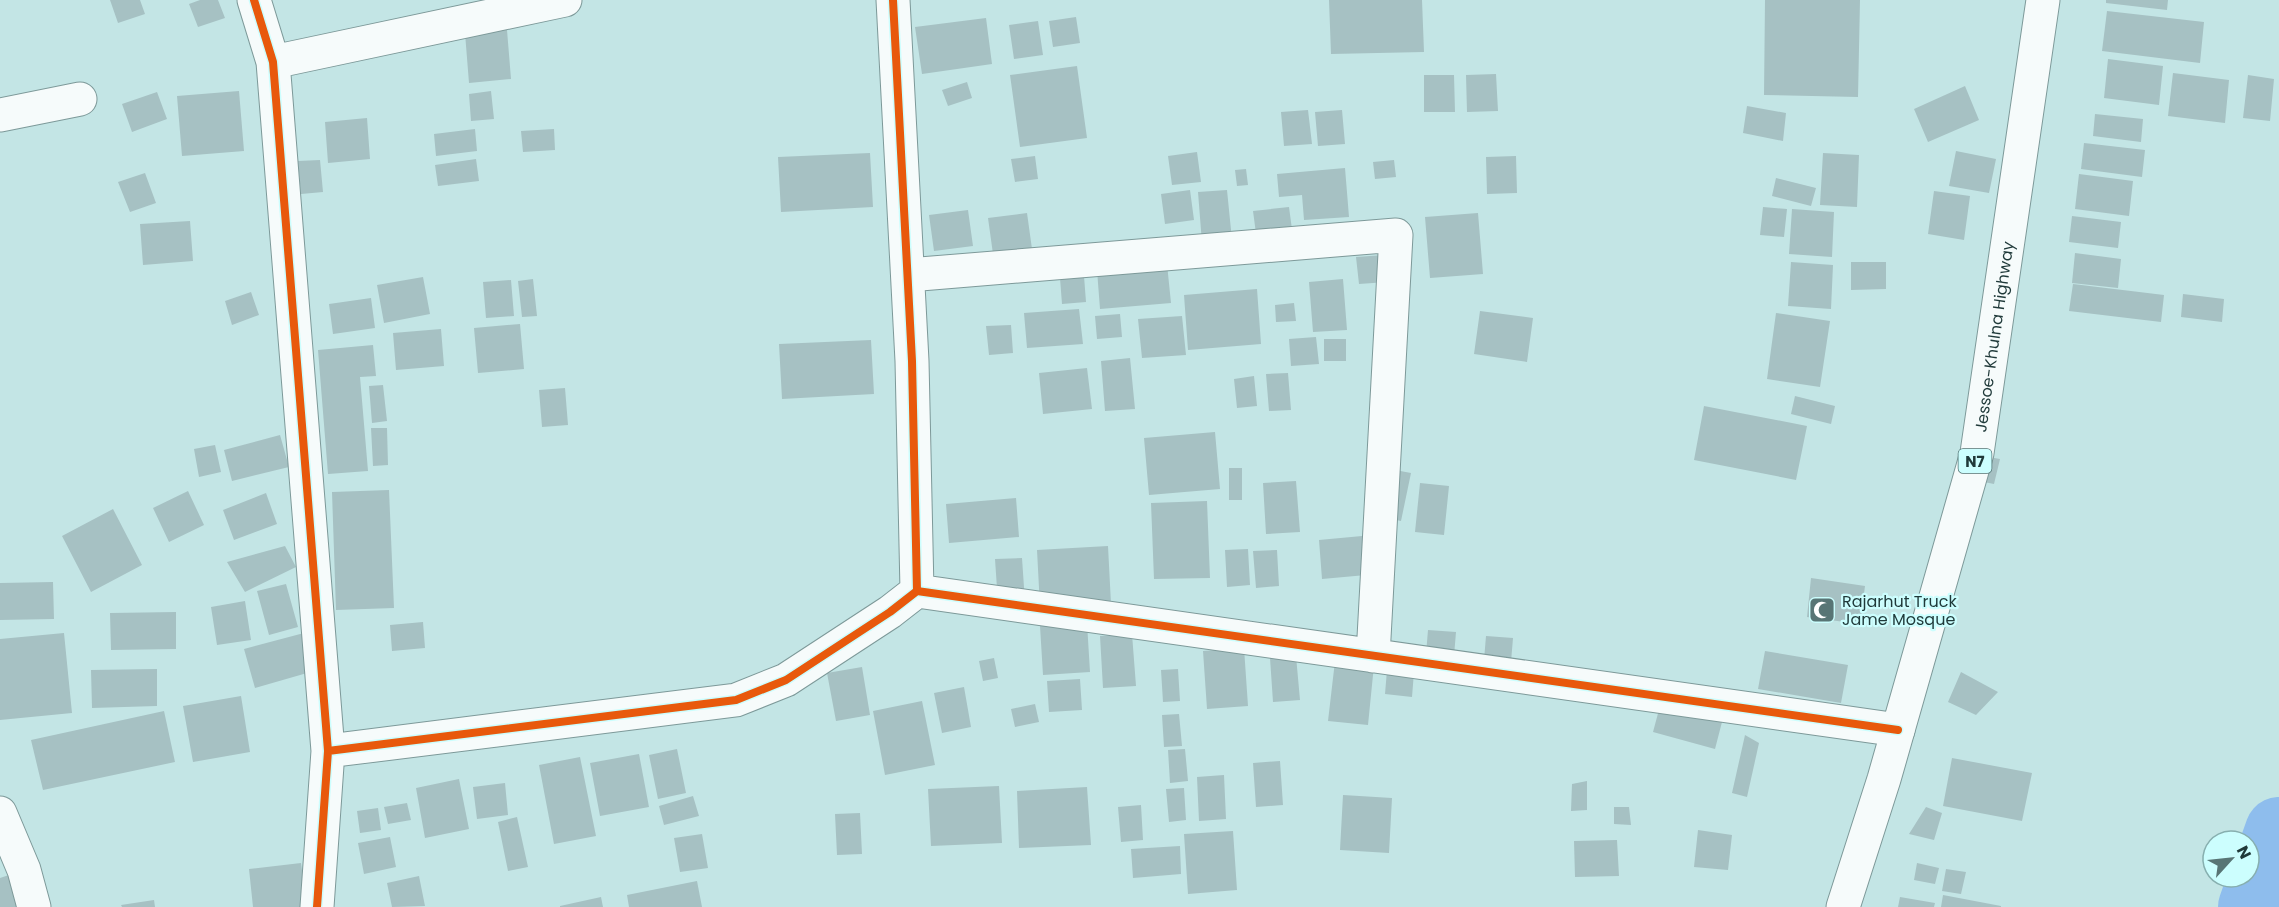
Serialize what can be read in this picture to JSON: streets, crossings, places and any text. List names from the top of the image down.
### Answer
{
  "streets": {
    "main road": ["Jessoe-Khulna Highway", "N7"]
  },
  "places": {
    "mosque": ["Rajarhut Truck Jame Mosque"]
  },
  "north": "top right"
}
